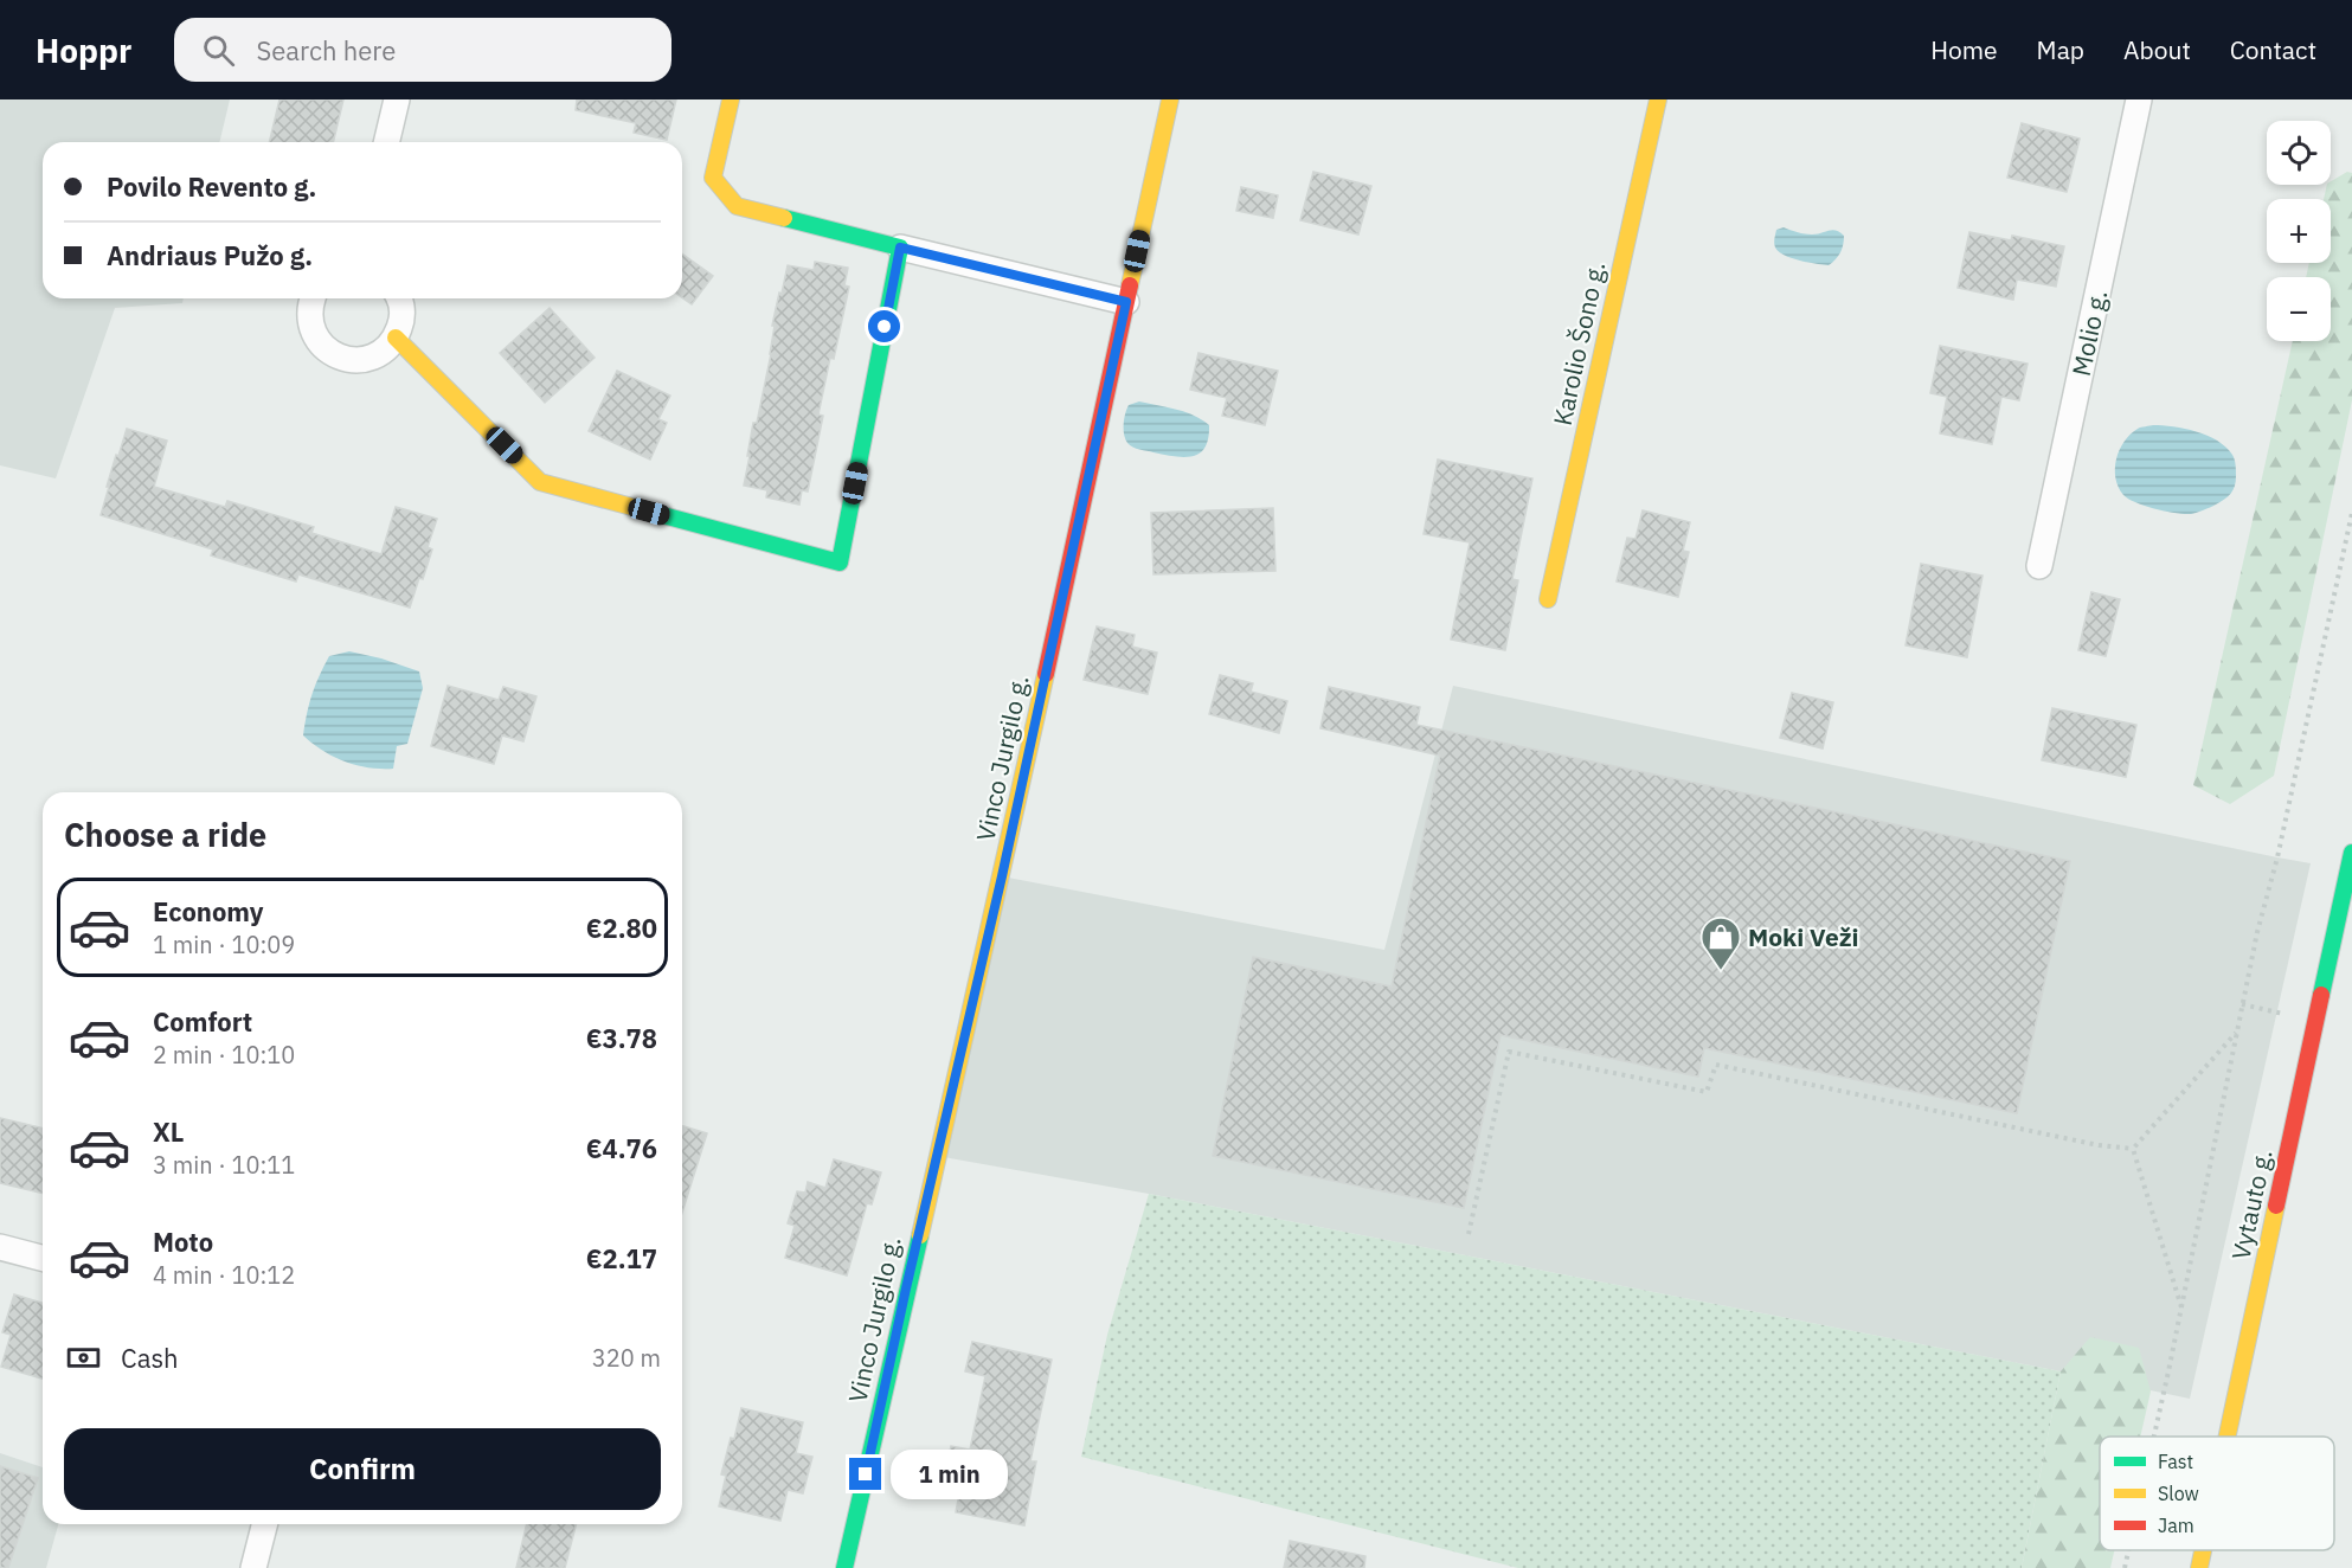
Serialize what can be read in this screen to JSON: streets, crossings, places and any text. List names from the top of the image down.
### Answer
{
  "streets": {
    "street": [
      "Molio g.",
      "Karolio Šono g.",
      "Vinco Jurgilo g.",
      "Vytauto g."
    ]
  },
  "places": {
    "shop": ["Moki Veži"]
  },
  "legend": ["Fast", "Slow", "Jam"],
  "page": {
    "header": "Hoppr",
    "search": "Search here",
    "nav": [
      "Home",
      "Map",
      "About",
      "Contact"
    ],
    "map_buttons": ["+", "−"],
    "banner": ["Povilo Revento g.", "Andriaus Pužo g."],
    "heading": "Choose a ride",
    "list": [
      {
        "name": "Economy",
        "note": "1 min · 10:09",
        "value": "€2.80"
      },
      {
        "name": "Comfort",
        "note": "2 min · 10:10",
        "value": "€3.78"
      },
      {
        "name": "XL",
        "note": "3 min · 10:11",
        "value": "€4.76"
      },
      {
        "name": "Moto",
        "note": "4 min · 10:12",
        "value": "€2.17"
      }
    ],
    "pay": ["Cash", "320 m"],
    "buttons": "Confirm",
    "bubble": "1 min"
  }
}
